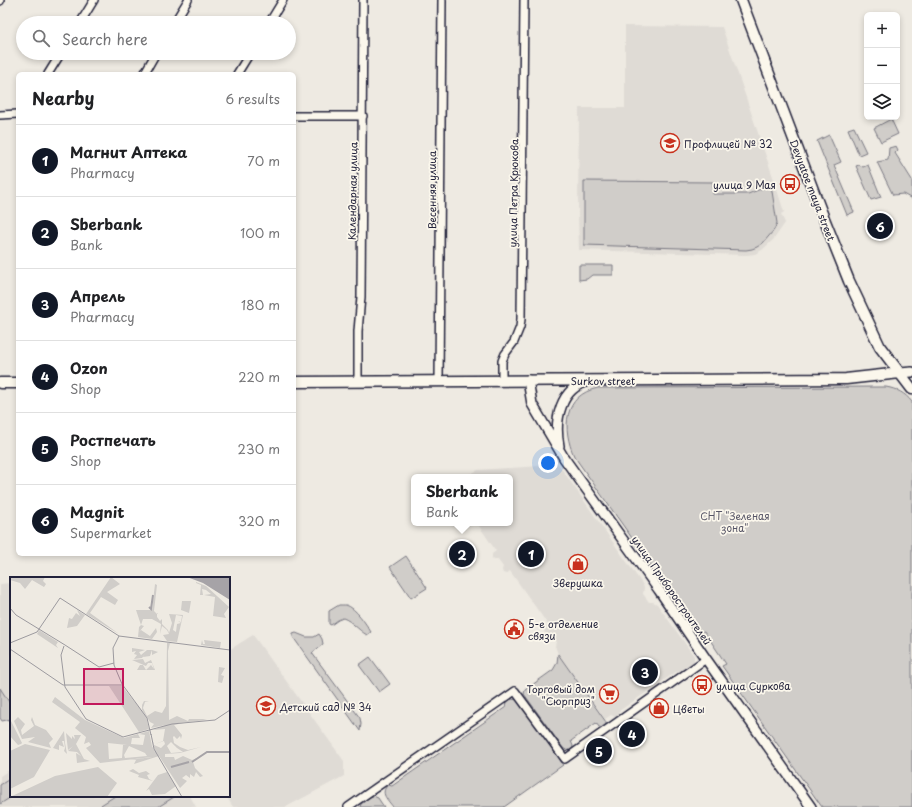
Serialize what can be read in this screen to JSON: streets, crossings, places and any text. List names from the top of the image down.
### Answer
{
  "streets": {
    "main road": ["Devyatoe maya street", "Surkov street"],
    "street": [
      "Весенняя улица",
      "Календарная улица",
      "улица Петра Крюкова",
      "улица Приборостроителей"
    ]
  },
  "crossings": [
    ["Весенняя улица", "Surkov street"],
    ["Devyatoe maya street", "Surkov street"],
    ["Календарная улица", "Surkov street"],
    ["улица Петра Крюкова", "Surkov street"],
    ["Surkov street", "улица Приборостроителей"]
  ],
  "parks": ["СНТ \"Зеленая зона\""],
  "places": {
    "school or university": ["Профлицей № 32", "Детский сад № 34"],
    "bus stop": ["улица 9 Мая", "улица Суркова"],
    "shop": ["Зверушка", "Цветы"],
    "public building": ["5-е отделение связи"],
    "supermarket": ["Торговый дом \"Сюрприз\""]
  },
  "page": {
    "map_buttons": ["+", "−"],
    "search": "Search here",
    "heading": ["Nearby", "6 results"],
    "list": [
      {
        "mark": "1",
        "name": "Магнит Аптека",
        "note": "Pharmacy",
        "value": "70 m"
      },
      {
        "mark": "2",
        "name": "Sberbank",
        "note": "Bank",
        "value": "100 m"
      },
      {
        "mark": "3",
        "name": "Апрель",
        "note": "Pharmacy",
        "value": "180 m"
      },
      {
        "mark": "4",
        "name": "Ozon",
        "note": "Shop",
        "value": "220 m"
      },
      {
        "mark": "5",
        "name": "Ростпечать",
        "note": "Shop",
        "value": "230 m"
      },
      {
        "mark": "6",
        "name": "Magnit",
        "note": "Supermarket",
        "value": "320 m"
      }
    ],
    "pins": [
      "6",
      "1",
      "2",
      "3",
      "4",
      "5"
    ],
    "popup": ["Sberbank", "Bank"]
  }
}
